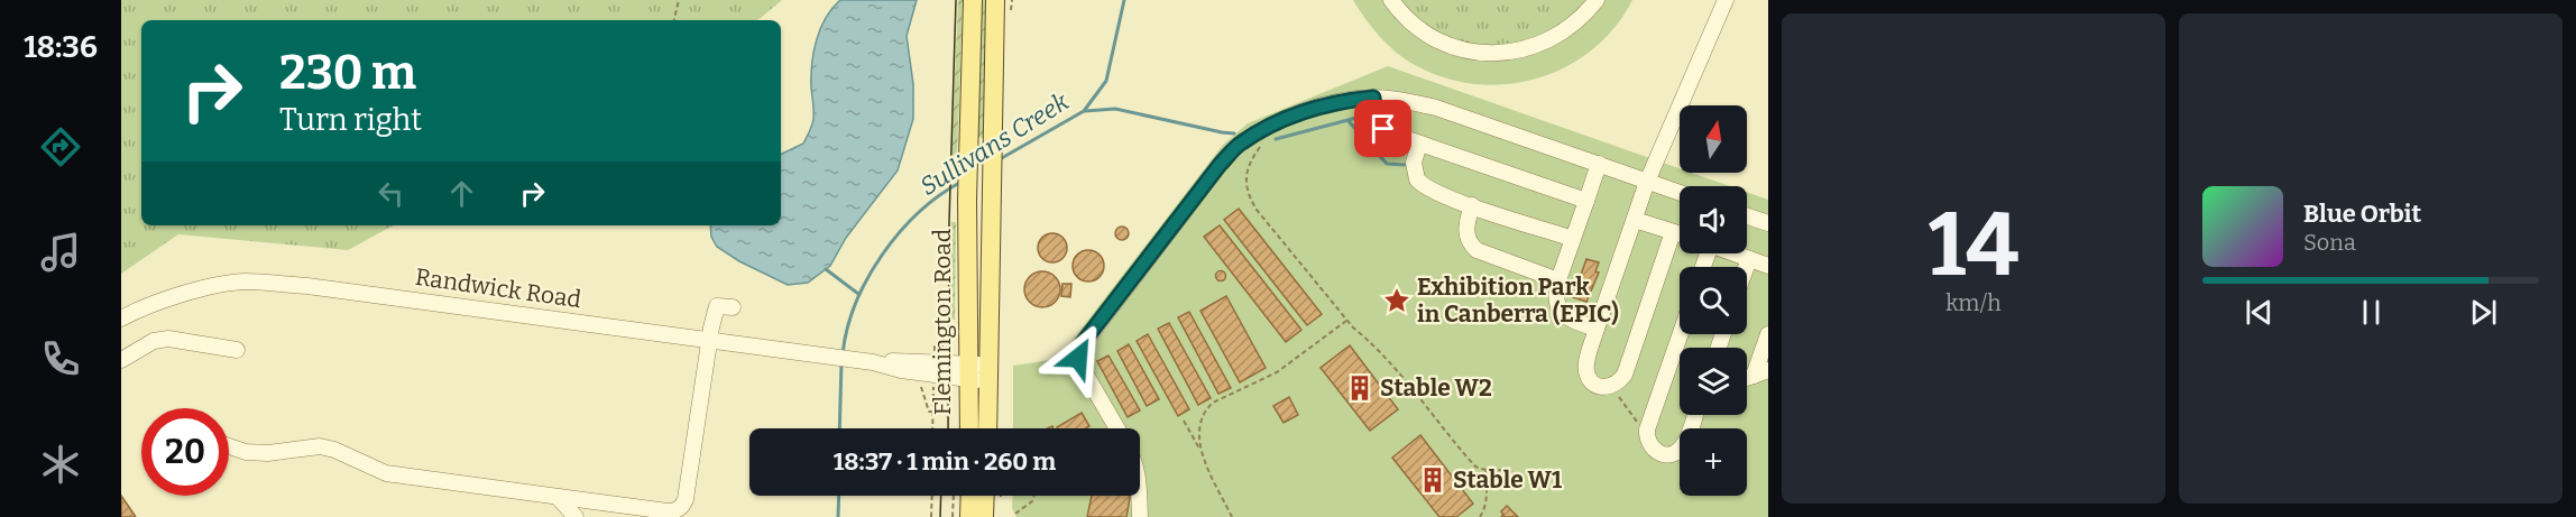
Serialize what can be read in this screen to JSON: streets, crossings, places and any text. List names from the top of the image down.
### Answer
{
  "streets": {
    "main road": ["Flemington Road"],
    "street": ["Randwick Road"]
  },
  "crossings": [
    ["Randwick Road", "Flemington Road"]
  ],
  "water": ["Sullivans Creek"],
  "places": {
    "place": ["Exhibition Park in Canberra (EPIC)"],
    "building": ["Stable W2", "Stable W1"]
  },
  "north": "top",
  "page": {
    "tabs": "18:36",
    "tile": ["14", "km/h"],
    "turn": ["230 m", "Turn right"],
    "map_buttons": "+",
    "song": ["Blue Orbit", "Sona"],
    "limit": "20",
    "trip": "18:37 · 1 min · 260 m"
  }
}
